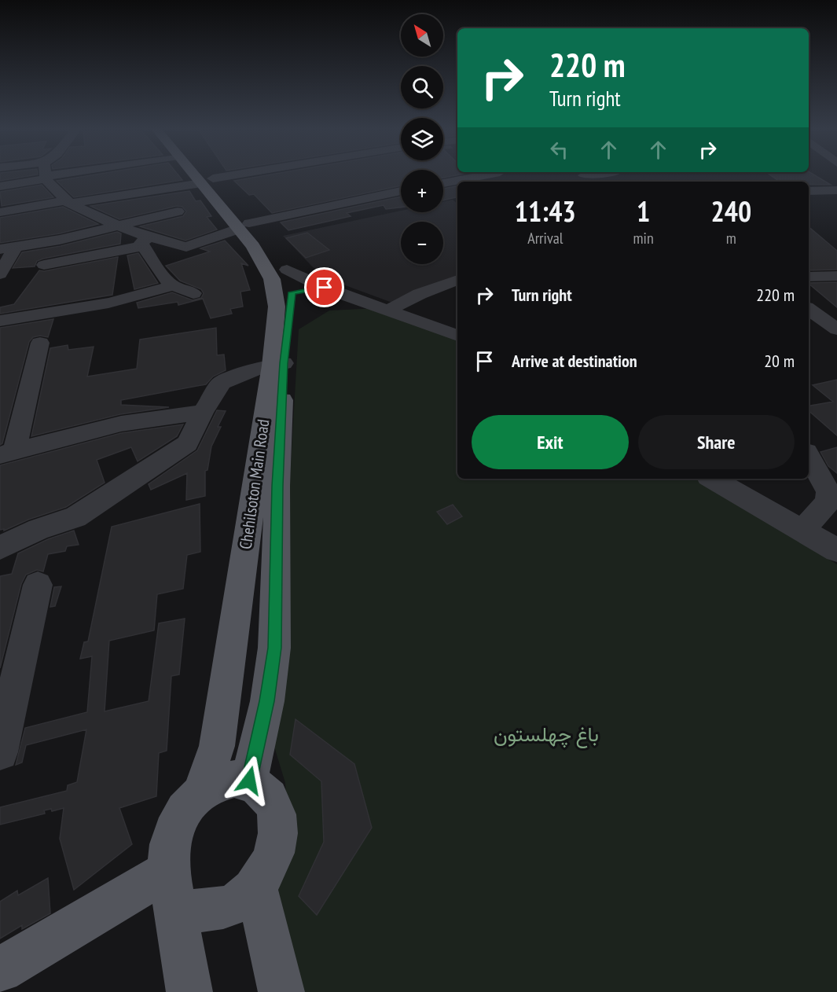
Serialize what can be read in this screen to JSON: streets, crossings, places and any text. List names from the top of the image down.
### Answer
{
  "streets": {
    "main road": ["Chehilsoton Main Road"]
  },
  "parks": ["باغ چهلستون"],
  "north": "top left",
  "page": {
    "map_buttons": ["+", "−"],
    "turn": ["220 m", "Turn right"],
    "eta": [
      "11:43",
      "Arrival",
      "1",
      "min",
      "240",
      "m"
    ],
    "list": [
      {
        "name": "Turn right",
        "value": "220 m"
      },
      {
        "name": "Arrive at destination",
        "value": "20 m"
      }
    ],
    "buttons": ["Exit", "Share"]
  }
}
